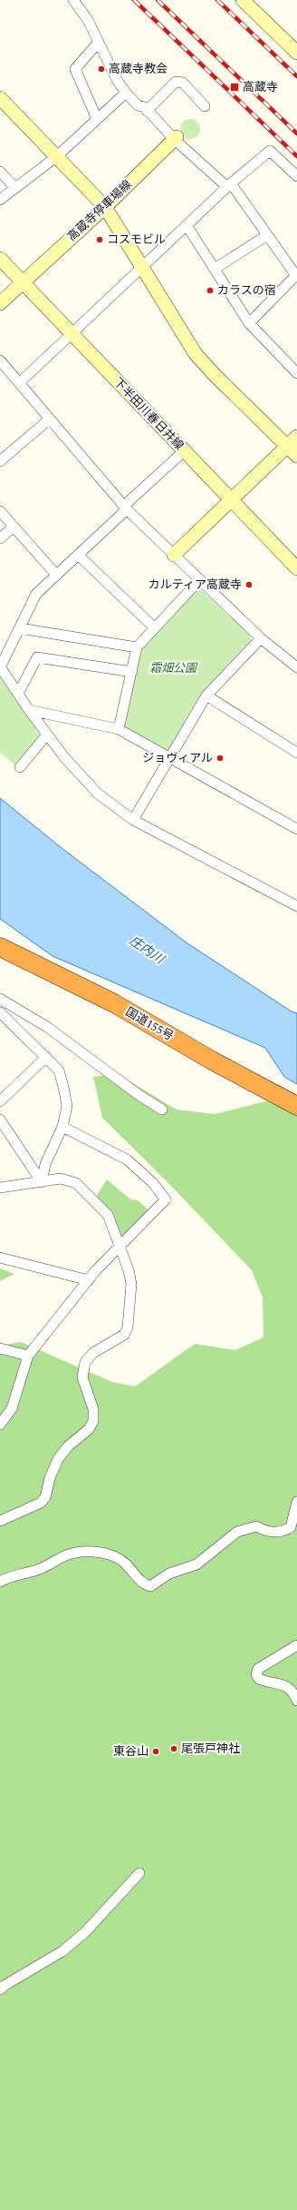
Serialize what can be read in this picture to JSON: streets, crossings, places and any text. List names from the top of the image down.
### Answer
{
  "streets": {
    "highway": ["国道155号"],
    "street": ["高蔵寺停車場線", "下半田川春日井線"]
  },
  "crossings": [
    ["高蔵寺停車場線", "下半田川春日井線"]
  ],
  "water": ["庄内川"],
  "parks": ["霜畑公園"],
  "places": {
    "other": [
      "高蔵寺教会",
      "コスモビル",
      "カラスの宿",
      "カルティア高蔵寺",
      "ジョヴィアル",
      "尾張戸神社",
      "東谷山"
    ],
    "transit": ["高蔵寺"]
  }
}
